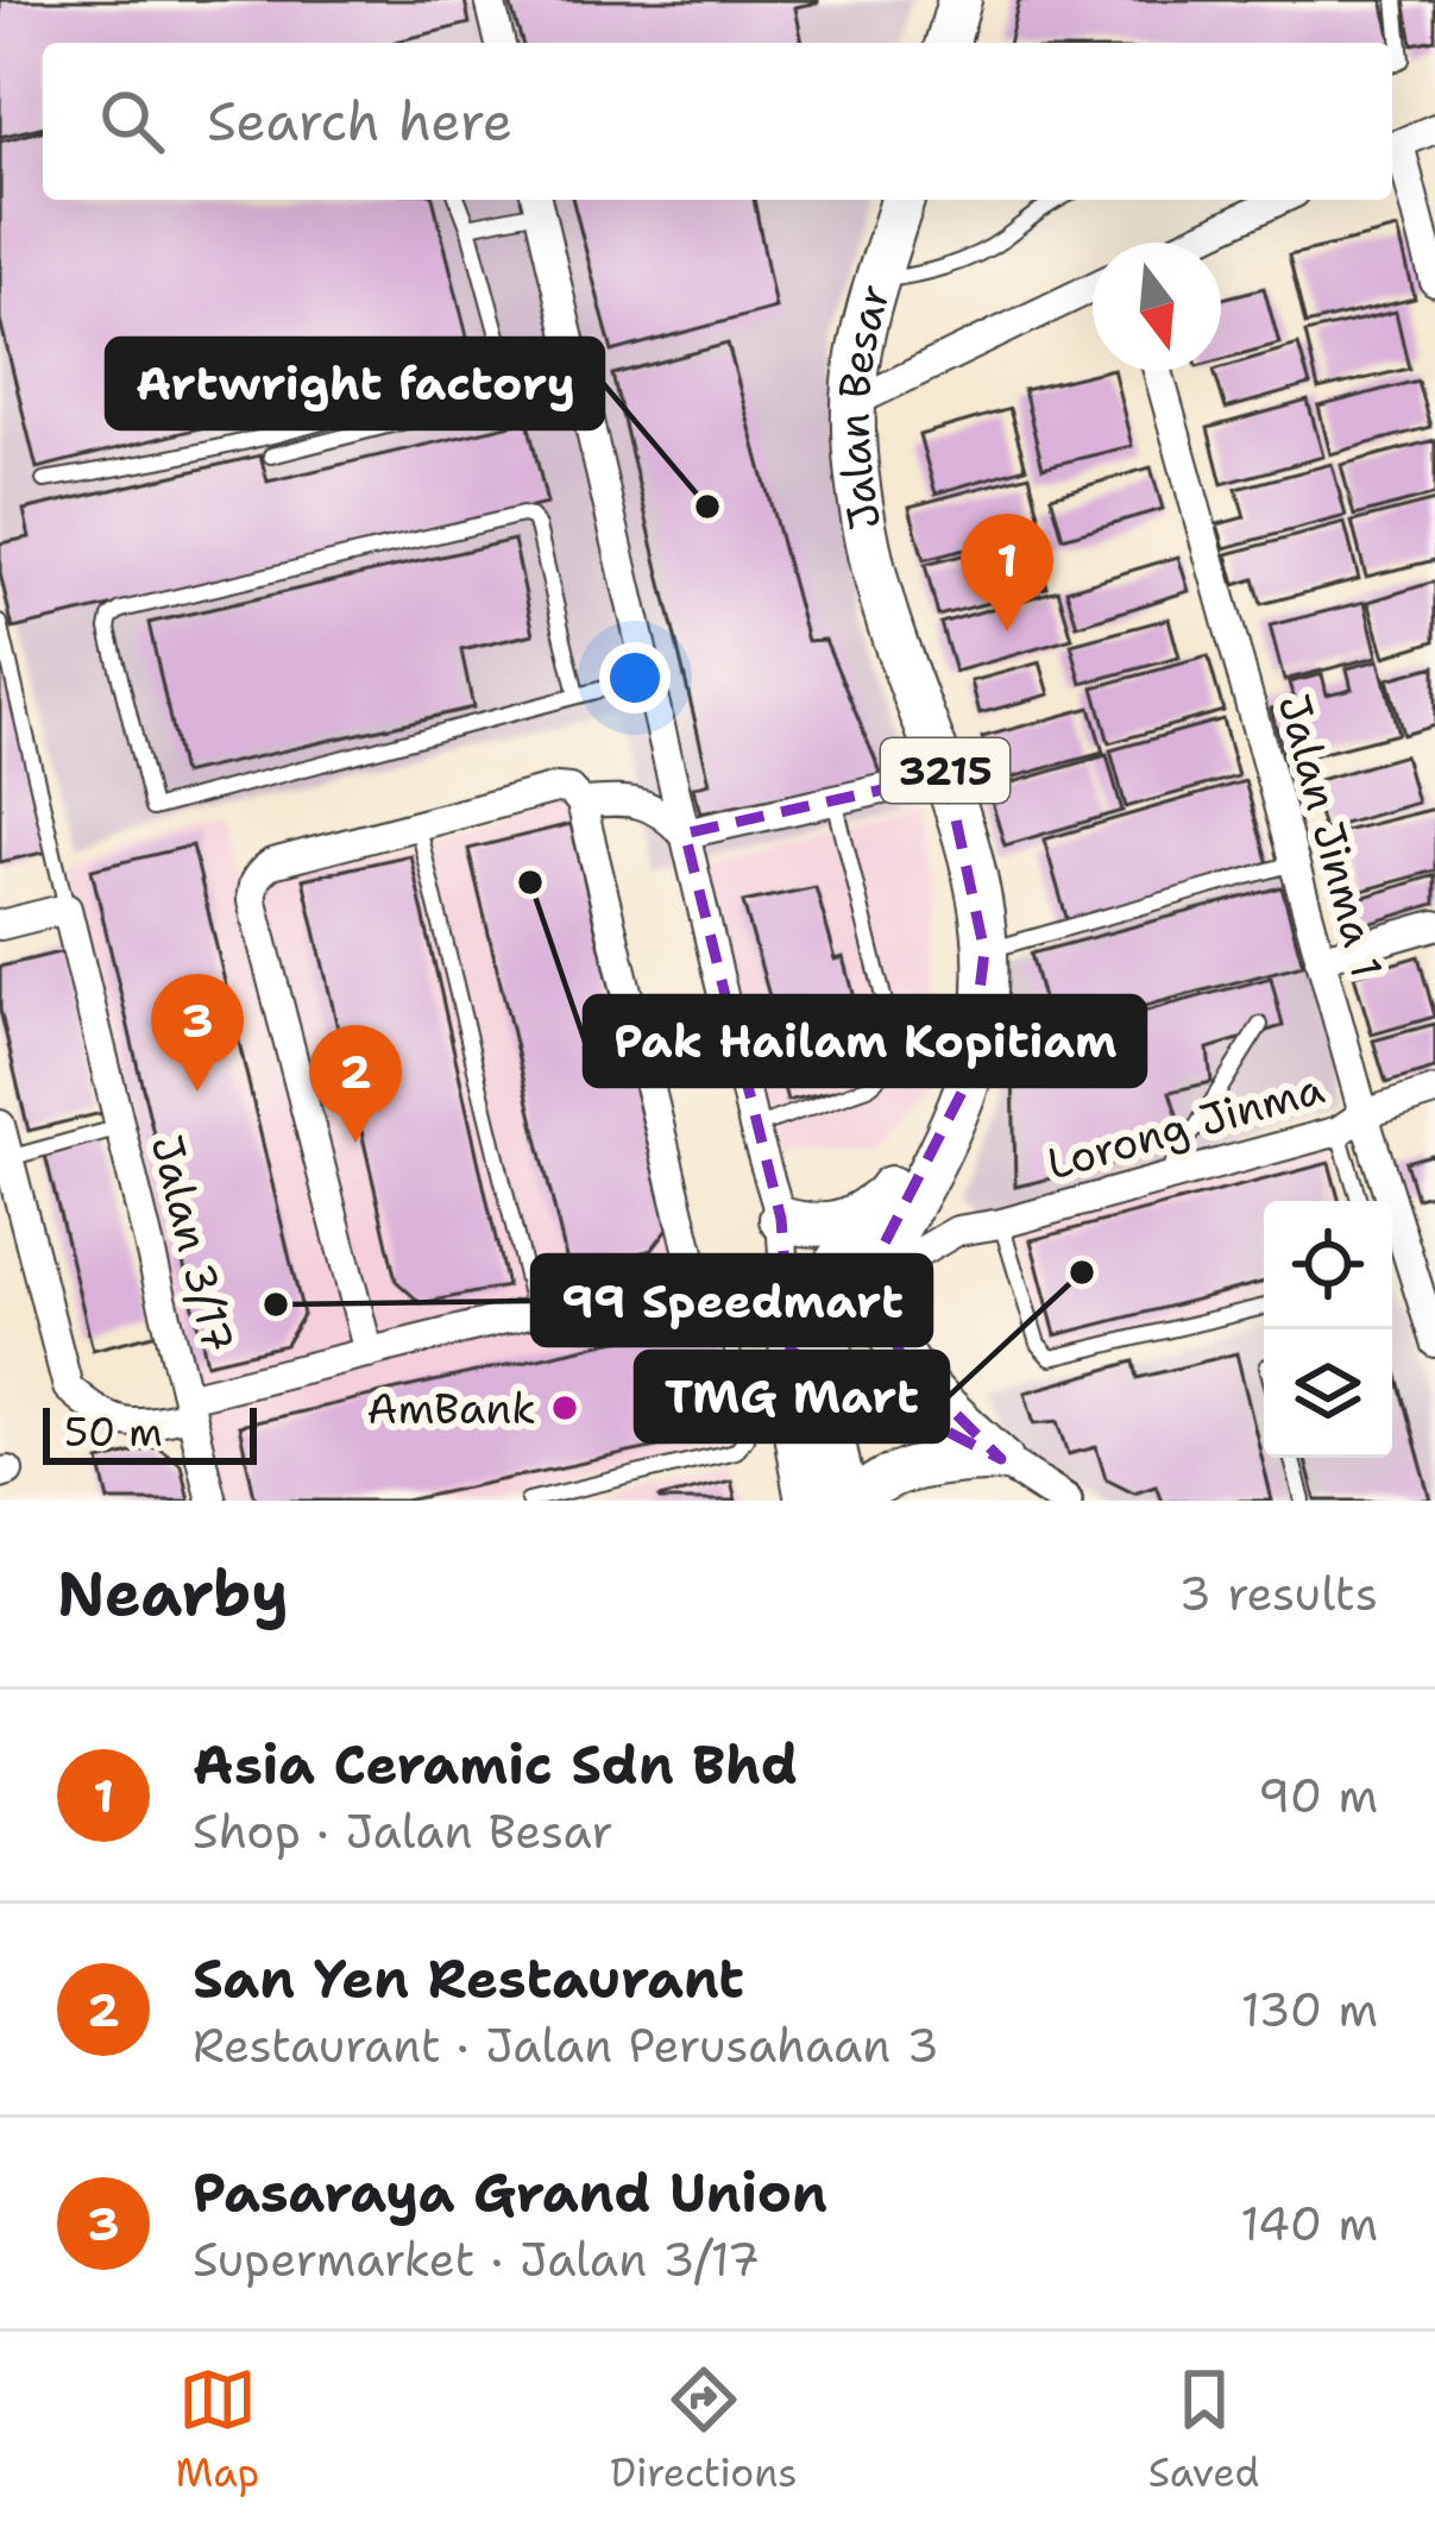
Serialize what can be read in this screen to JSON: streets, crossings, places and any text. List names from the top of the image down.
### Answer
{
  "streets": {
    "main road": ["Jalan Besar", "3215"],
    "street": ["Jalan Jinma 1", "Lorong Jinma", "Jalan 3/17"]
  },
  "crossings": [
    ["Jalan Besar", "Lorong Jinma"],
    ["Jalan Jinma 1", "Lorong Jinma"]
  ],
  "places": [
    "Artwright factory",
    "Pak Hailam Kopitiam",
    "TMG Mart",
    "99 Speedmart",
    "AmBank"
  ],
  "scale_bar": "50 m",
  "north": "bottom",
  "page": {
    "search": "Search here",
    "pins": ["1", "3", "2"],
    "scale": "50 m",
    "heading": ["Nearby", "3 results"],
    "list": [
      {
        "mark": "1",
        "name": "Asia Ceramic Sdn Bhd",
        "note": "Shop · Jalan Besar",
        "value": "90 m"
      },
      {
        "mark": "2",
        "name": "San Yen Restaurant",
        "note": "Restaurant · Jalan Perusahaan 3",
        "value": "130 m"
      },
      {
        "mark": "3",
        "name": "Pasaraya Grand Union",
        "note": "Supermarket · Jalan 3/17",
        "value": "140 m"
      }
    ],
    "nav": ["Map", "Directions", "Saved"]
  }
}
